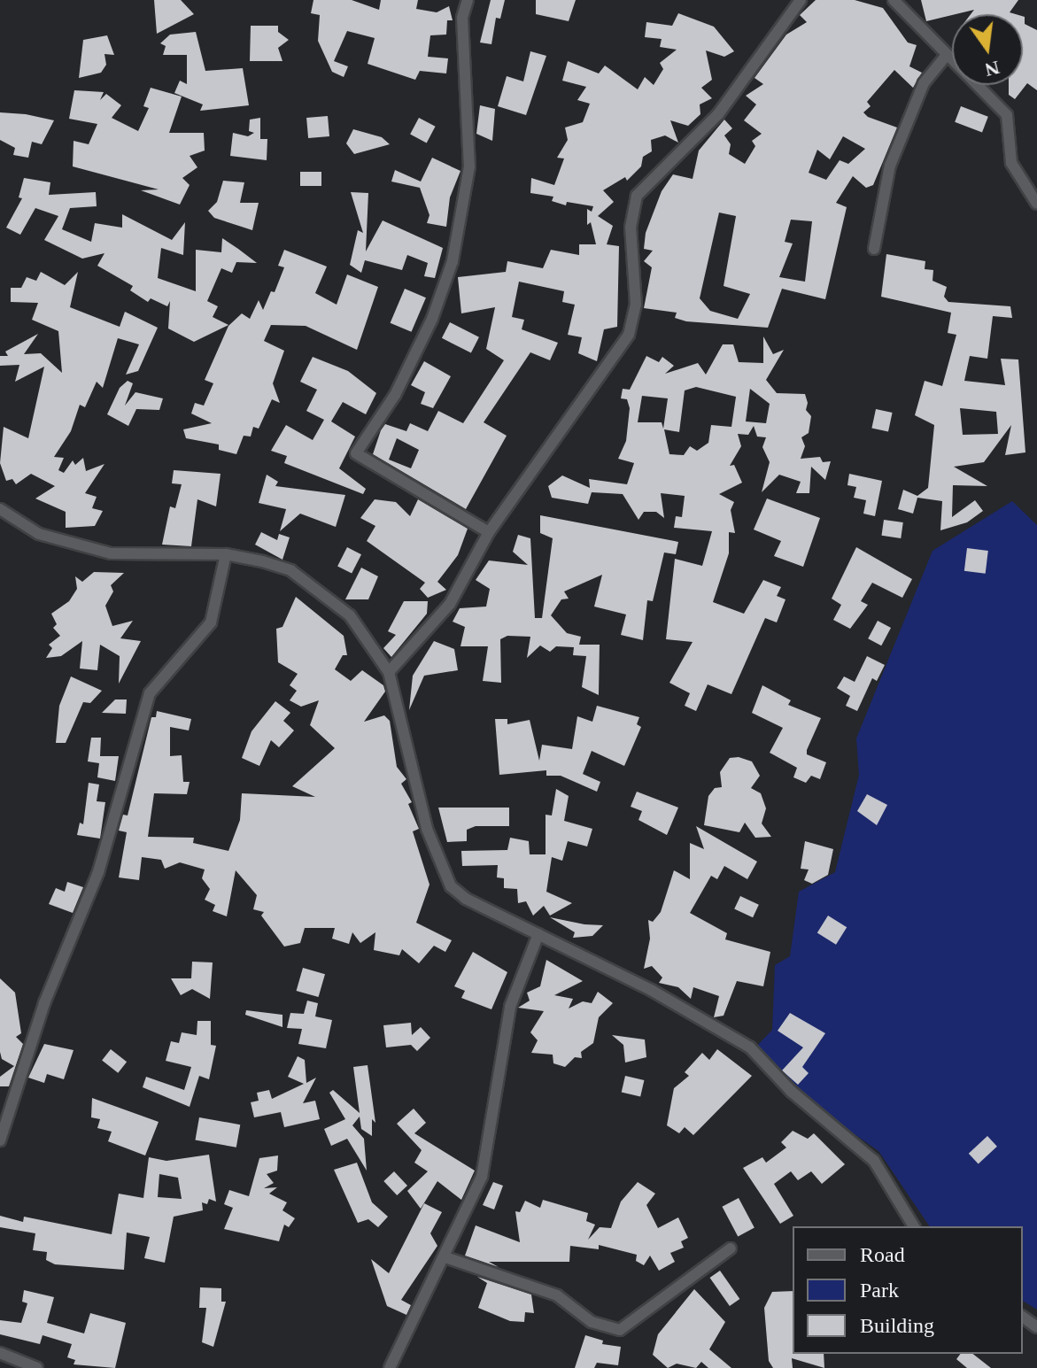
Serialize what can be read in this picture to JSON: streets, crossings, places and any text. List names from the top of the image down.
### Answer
{
  "legend": ["Road", "Park", "Building"],
  "north": "bottom"
}
